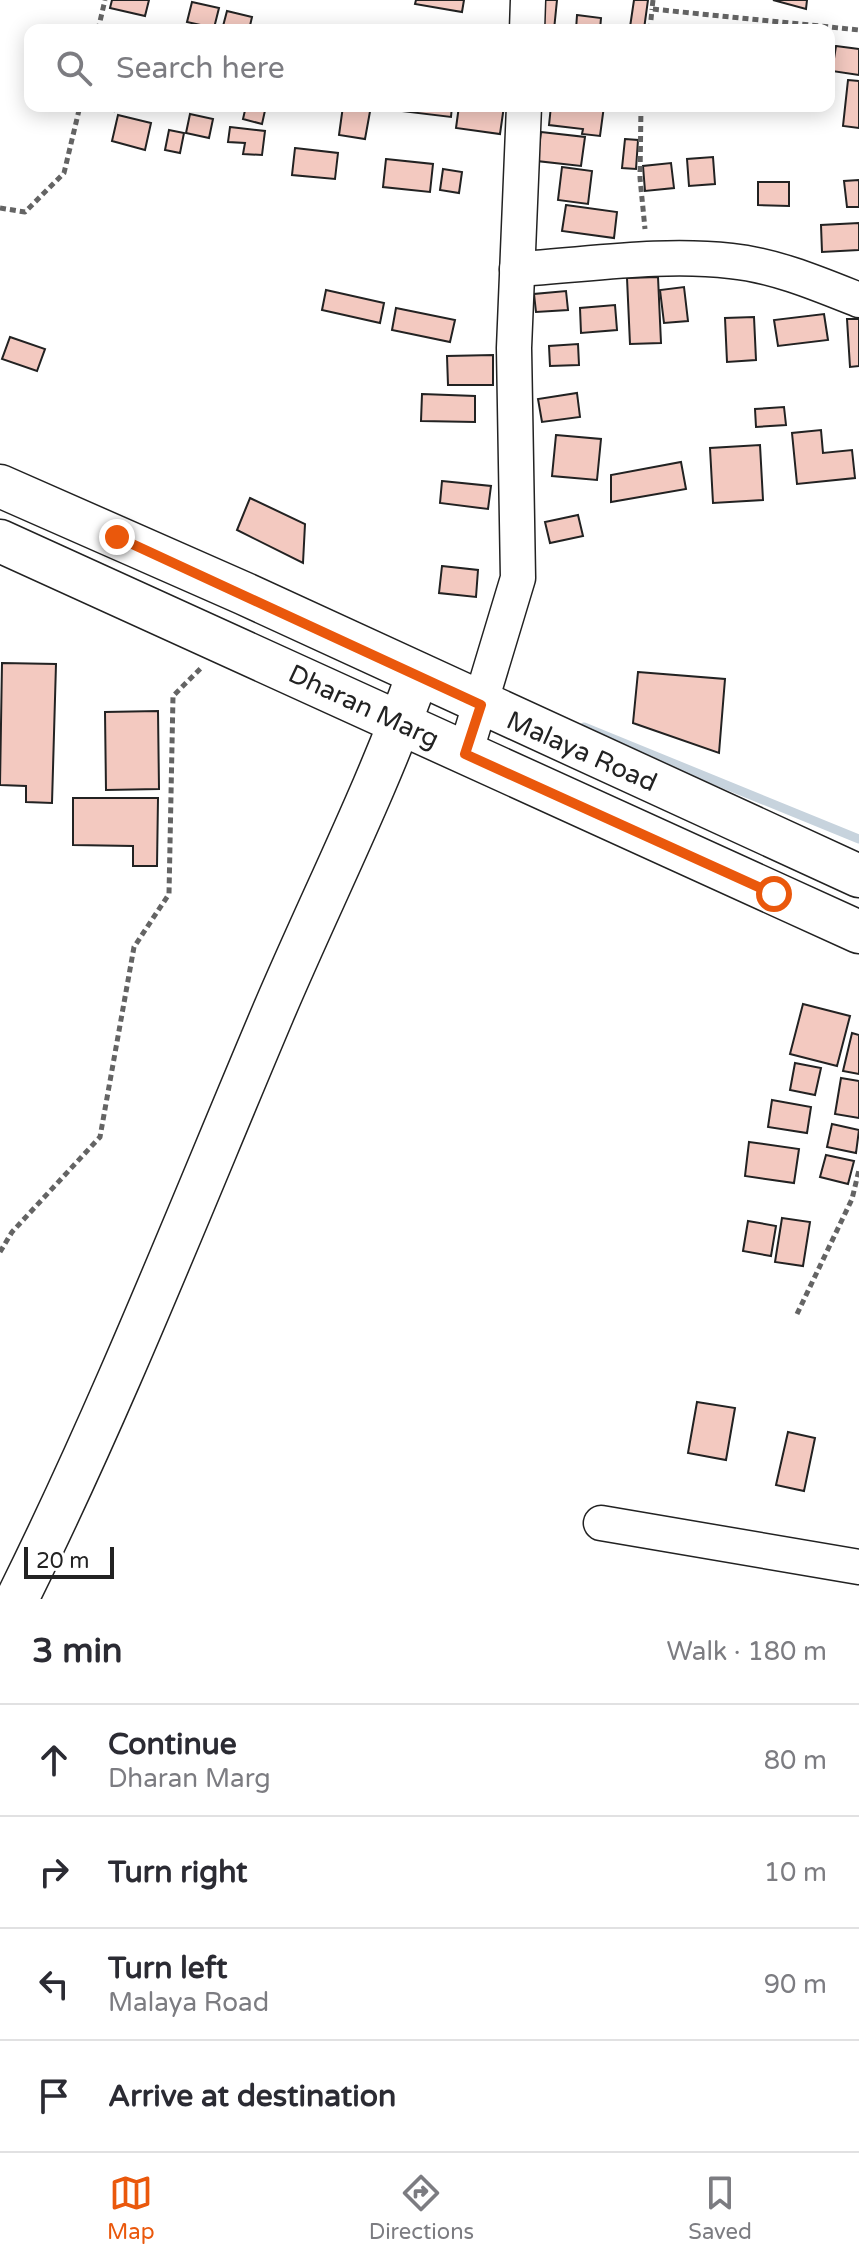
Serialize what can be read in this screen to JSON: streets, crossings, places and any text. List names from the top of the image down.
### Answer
{
  "streets": {
    "main road": ["Dharan Marg", "Malaya Road"]
  },
  "scale_bar": "20 m",
  "page": {
    "search": "Search here",
    "scale": "20 m",
    "heading": ["3 min", "Walk · 180 m"],
    "list": [
      ["Continue", "Dharan Marg", "80 m"],
      ["Turn right", "10 m"],
      ["Turn left", "Malaya Road", "90 m"],
      "Arrive at destination"
    ],
    "nav": ["Map", "Directions", "Saved"]
  }
}
